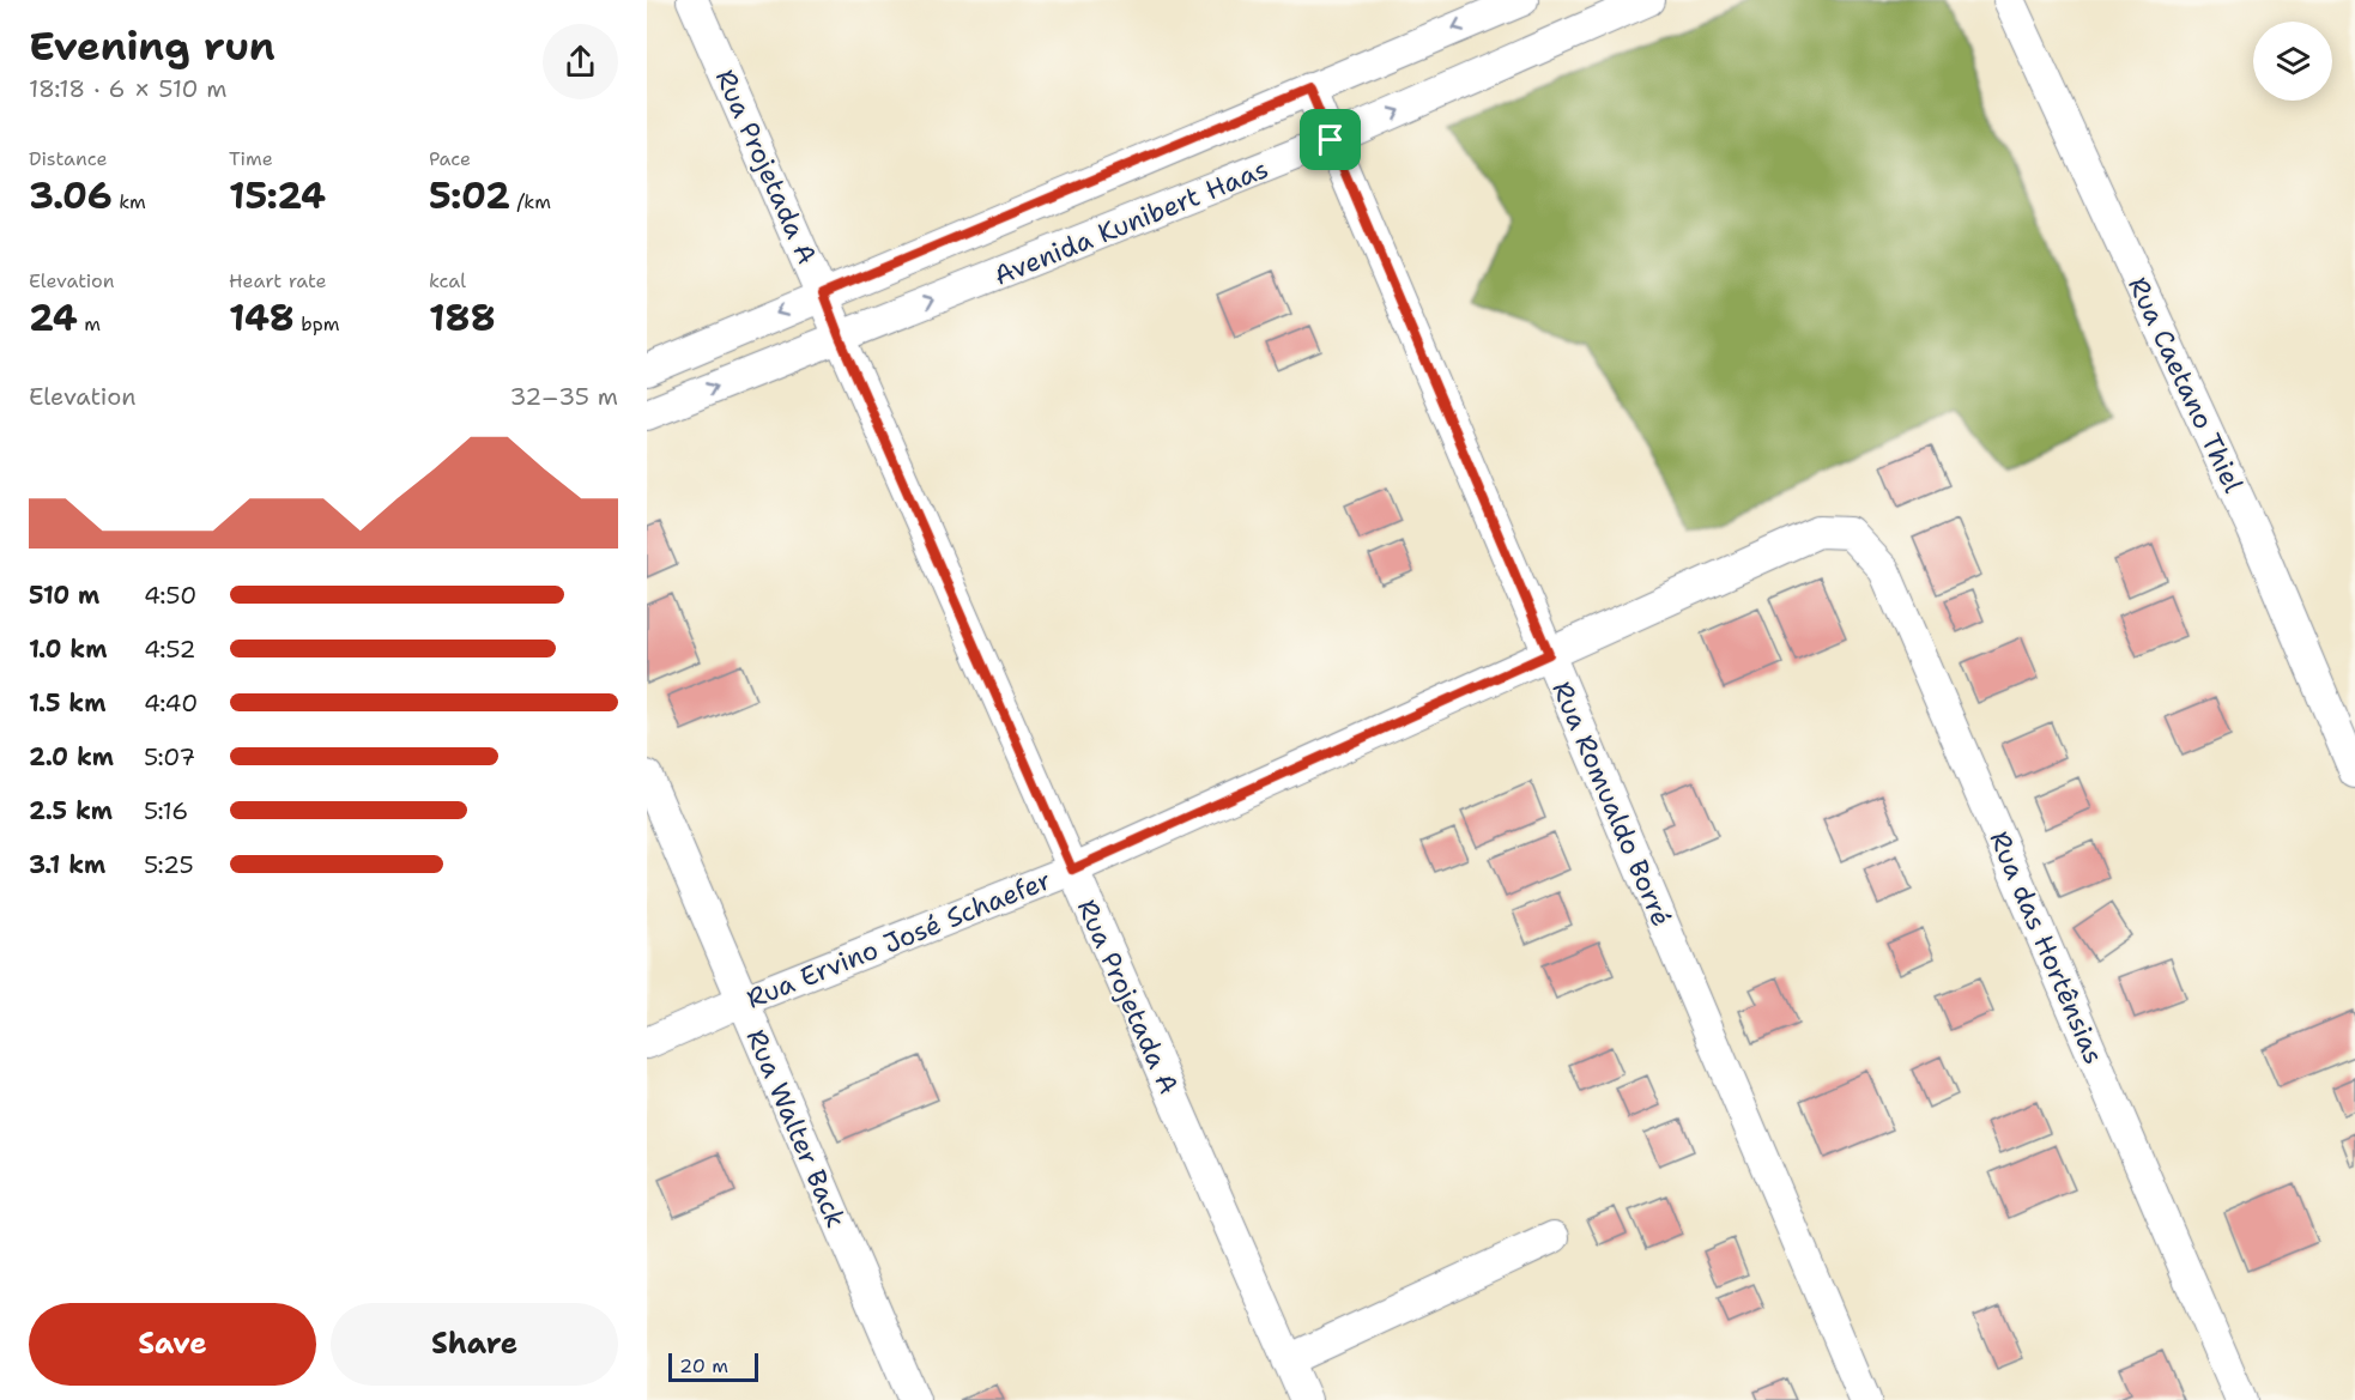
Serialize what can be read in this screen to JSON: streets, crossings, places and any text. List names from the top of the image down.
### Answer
{
  "streets": {
    "street": [
      "Rua Projetada A",
      "Avenida Kunibert Haas",
      "Rua Caetano Thiel",
      "Rua Romualdo Borré",
      "Rua Ervino José Schaefer",
      "Rua das Hortênsias",
      "Rua Walter Back"
    ]
  },
  "crossings": [
    ["Rua Projetada A", "Avenida Kunibert Haas"],
    ["Rua Projetada A", "Rua Ervino José Schaefer"],
    ["Avenida Kunibert Haas", "Rua Romualdo Borré"],
    ["Rua Romualdo Borré", "Rua Ervino José Schaefer"],
    ["Rua Ervino José Schaefer", "Rua das Hortênsias"],
    ["Rua Ervino José Schaefer", "Rua Walter Back"]
  ],
  "scale_bar": "20 m",
  "page": {
    "heading": ["Evening run", "18:18 · 6 × 510 m"],
    "stats": [
      ["Distance", "3.06 km"],
      ["Time", "15:24"],
      ["Pace", "5:02 /km"],
      ["Elevation", "24 m"],
      ["Heart rate", "148 bpm"],
      ["kcal", "188"]
    ],
    "chart": ["Elevation", "32–35 m"],
    "list": [
      {
        "name": "510 m",
        "note": "4:50"
      },
      {
        "name": "1.0 km",
        "note": "4:52"
      },
      {
        "name": "1.5 km",
        "note": "4:40"
      },
      {
        "name": "2.0 km",
        "note": "5:07"
      },
      {
        "name": "2.5 km",
        "note": "5:16"
      },
      {
        "name": "3.1 km",
        "note": "5:25"
      }
    ],
    "buttons": ["Save", "Share"],
    "scale": "20 m"
  }
}
